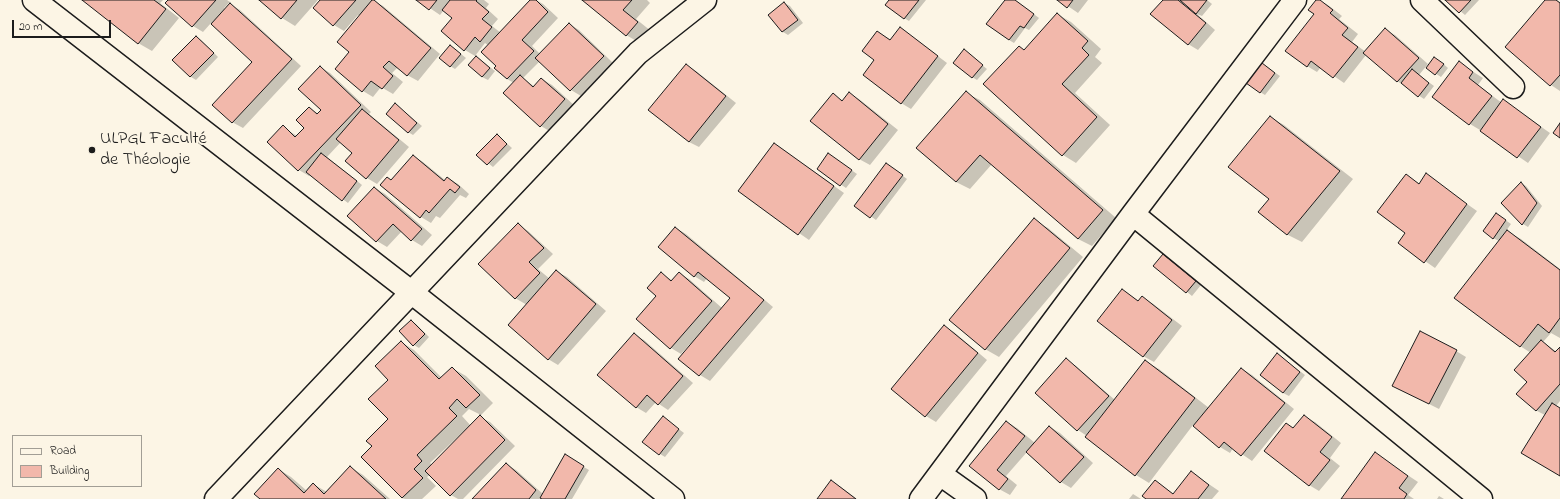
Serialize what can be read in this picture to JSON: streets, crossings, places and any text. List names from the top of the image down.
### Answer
{
  "places": ["ULPGL Faculté de Théologie"],
  "legend": ["Road", "Building"],
  "scale_bar": "20 m"
}
